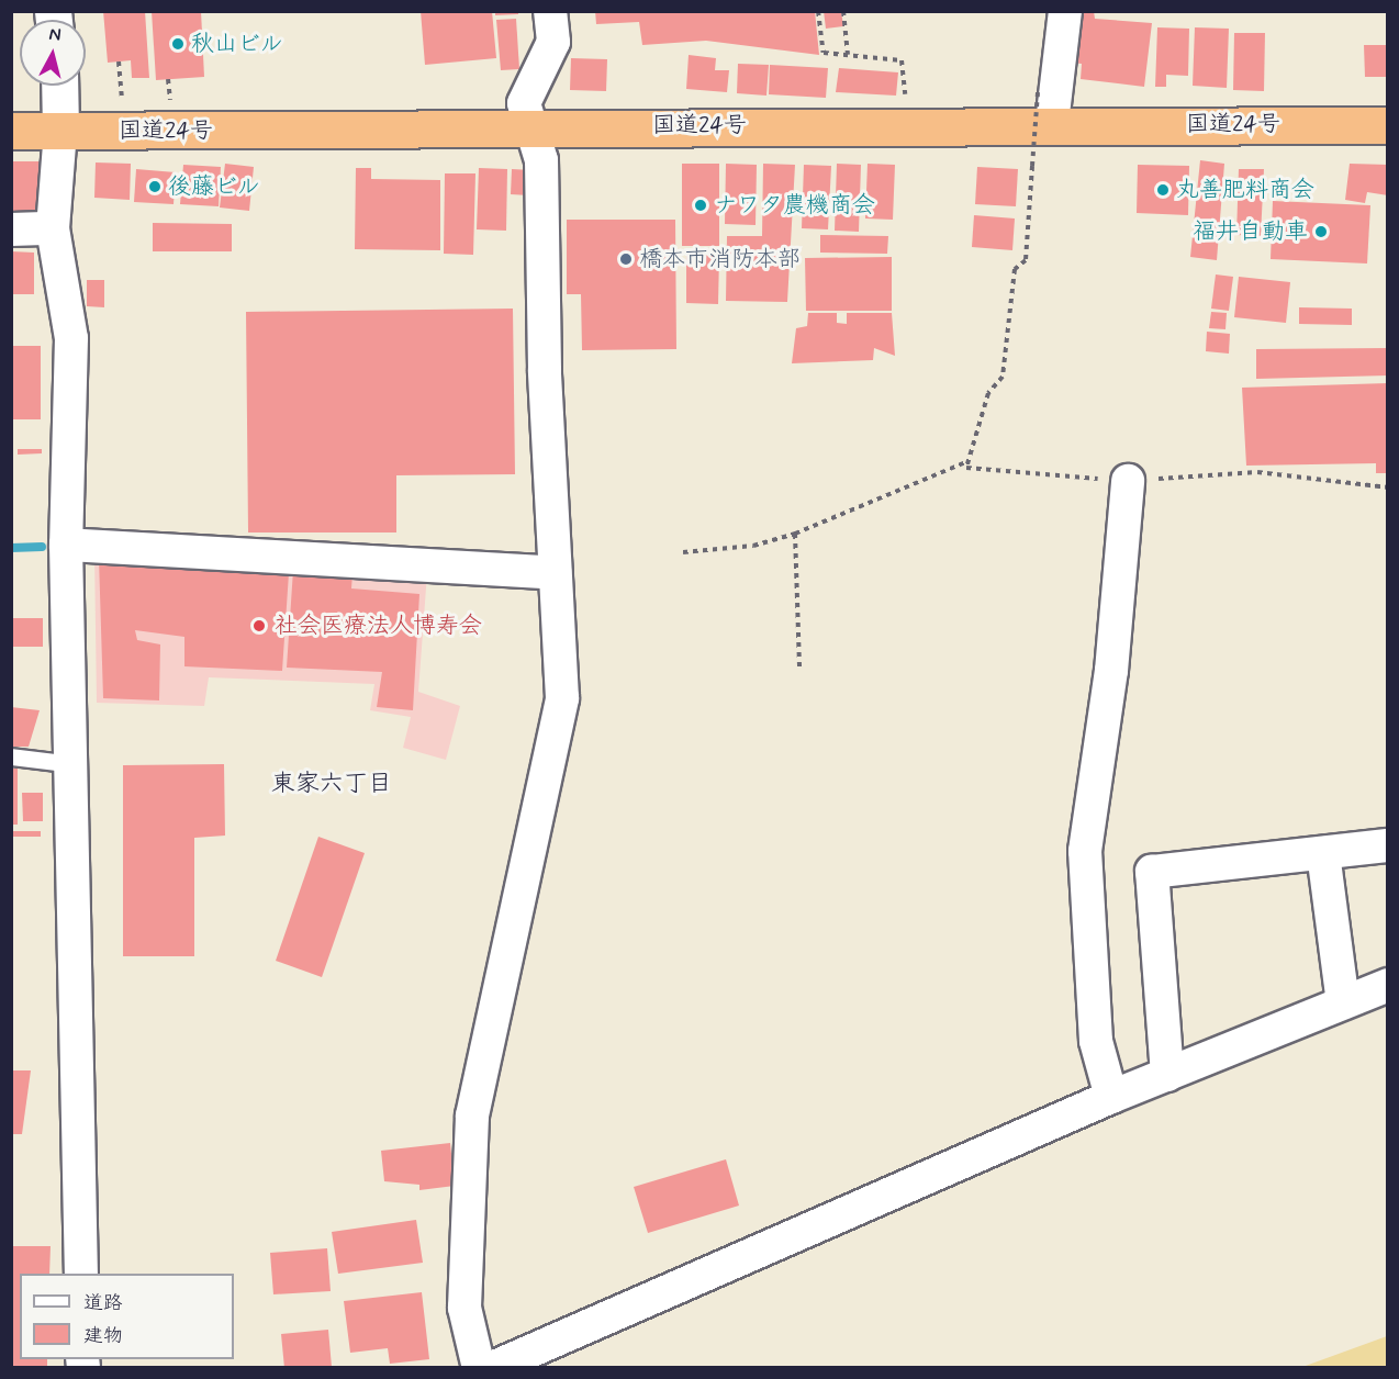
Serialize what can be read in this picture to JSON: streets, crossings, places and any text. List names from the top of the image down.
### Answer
{
  "streets": {
    "highway": ["国道24号"]
  },
  "districts": ["東家六丁目"],
  "places": [
    "秋山ビル",
    "後藤ビル",
    "丸善肥料商会",
    "ナワタ農機商会",
    "福井自動車",
    "橋本市消防本部",
    "社会医療法人博寿会"
  ],
  "legend": ["道路", "建物"],
  "north": "top"
}
